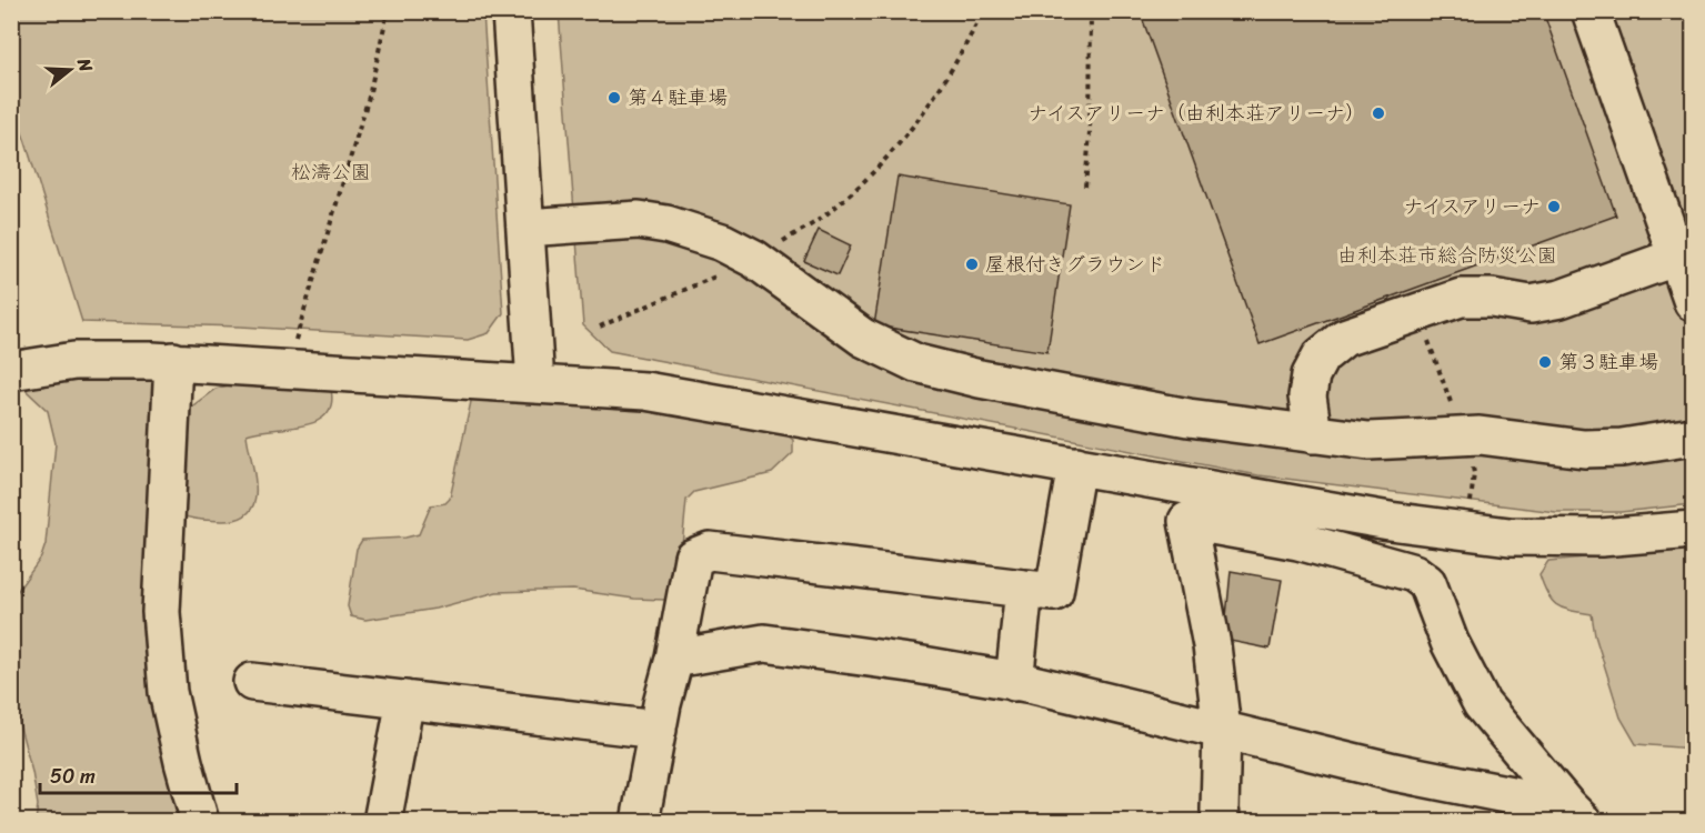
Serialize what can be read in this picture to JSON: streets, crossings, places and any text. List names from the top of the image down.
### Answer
{
  "parks": ["松濤公園", "由利本荘市総合防災公園"],
  "places": [
    "第４駐車場",
    "ナイスアリーナ（由利本荘アリーナ）",
    "ナイスアリーナ",
    "屋根付きグラウンド",
    "第３駐車場"
  ],
  "scale_bar": "50 m",
  "north": "right"
}
